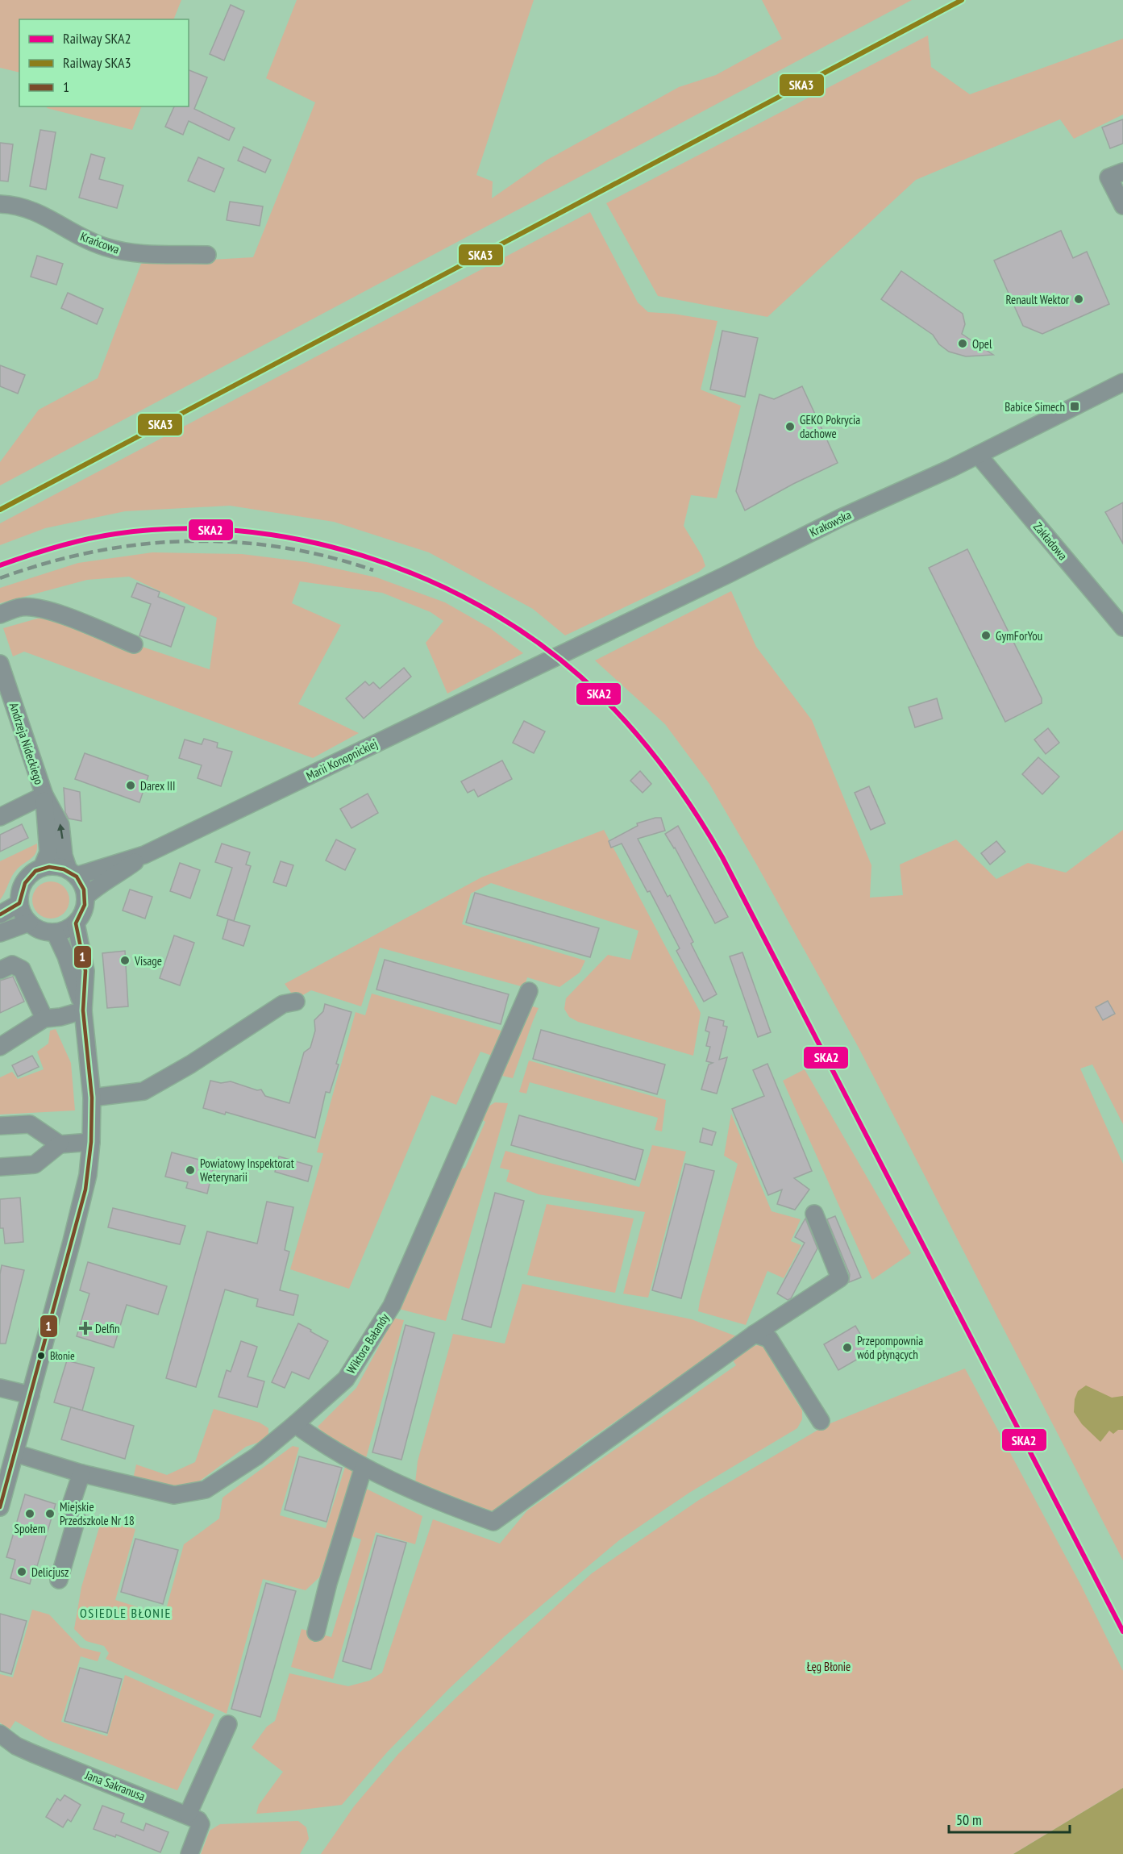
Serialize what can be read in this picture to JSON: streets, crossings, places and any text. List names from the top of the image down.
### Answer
{
  "streets": {
    "street": [
      "Krańcowa",
      "Krakowska",
      "Zakładowa",
      "Andrzeja Nideckiego",
      "Marii Konopnickiej",
      "Wiktora Bałandy",
      "Jana Sakranusa"
    ]
  },
  "crossings": [
    ["Krakowska", "Zakładowa"],
    ["Krakowska", "Marii Konopnickiej"],
    ["Andrzeja Nideckiego", "Marii Konopnickiej"]
  ],
  "districts": ["OSIEDLE BŁONIE"],
  "parks": ["Łęg Błonie"],
  "places": {
    "other": [
      "Renault Wektor",
      "Opel",
      "GEKO Pokrycia dachowe",
      "GymForYou",
      "Darex III",
      "Visage",
      "Powiatowy Inspektorat Weterynarii",
      "Przepompownia wód płynących",
      "Błonie",
      "Społem",
      "Miejskie Przedszkole Nr 18",
      "Delicjusz"
    ],
    "transit": ["Babice Simech"],
    "health": ["Delfin"]
  },
  "lines": ["rail line SKA3", "rail line SKA2", "transit line 1"],
  "legend": ["Railway SKA2", "Railway SKA3", "1"],
  "scale_bar": "50 m"
}
